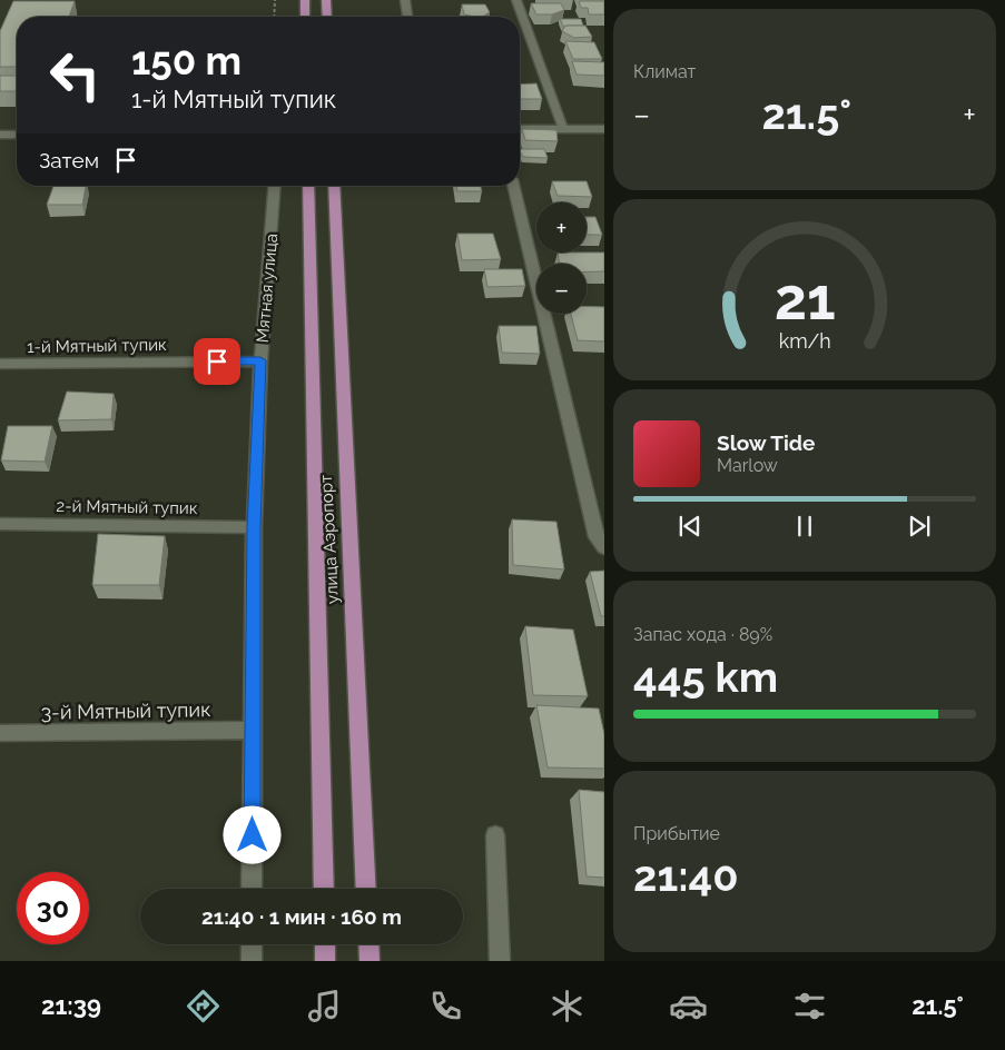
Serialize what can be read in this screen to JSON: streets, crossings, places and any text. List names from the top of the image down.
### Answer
{
  "streets": {
    "main road": ["улица Аэропорт"],
    "street": [
      "Мятная улица",
      "1-й Мятный тупик",
      "2-й Мятный тупик",
      "3-й Мятный тупик"
    ]
  },
  "crossings": [
    ["Мятная улица", "1-й Мятный тупик"],
    ["Мятная улица", "2-й Мятный тупик"],
    ["Мятная улица", "3-й Мятный тупик"]
  ],
  "page": {
    "tile": [
      "Климат",
      ["Запас хода · 89%", "445 km"],
      ["Прибытие", "21:40"]
    ],
    "turn": ["150 m", "1-й Мятный тупик"],
    "heat": ["−", "21.5°", "+"],
    "then": "Затем",
    "map_buttons": ["+", "−"],
    "song": ["Slow Tide", "Marlow"],
    "limit": "30",
    "trip": "21:40 · 1 мин · 160 m",
    "tabs": ["21:39", "21.5°"],
    "gauge": ["21", "km/h"]
  }
}
